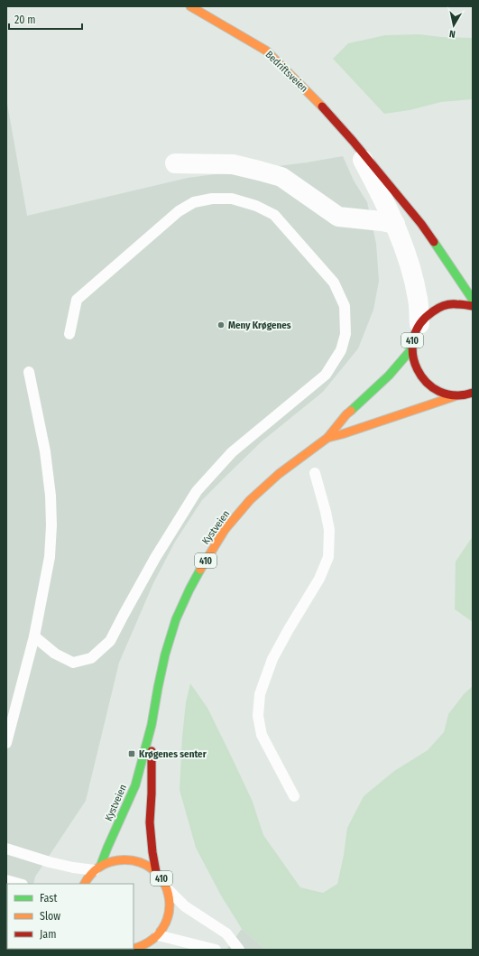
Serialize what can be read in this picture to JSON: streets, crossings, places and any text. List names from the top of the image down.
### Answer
{
  "streets": {
    "main road": ["Bedriftsveien", "410", "Kystveien"]
  },
  "crossings": [
    ["Bedriftsveien", "410"],
    ["410", "Kystveien"]
  ],
  "places": {
    "other": ["Meny Krøgenes"],
    "transit": ["Krøgenes senter"]
  },
  "legend": ["Fast", "Slow", "Jam"],
  "scale_bar": "20 m",
  "north": "bottom"
}
